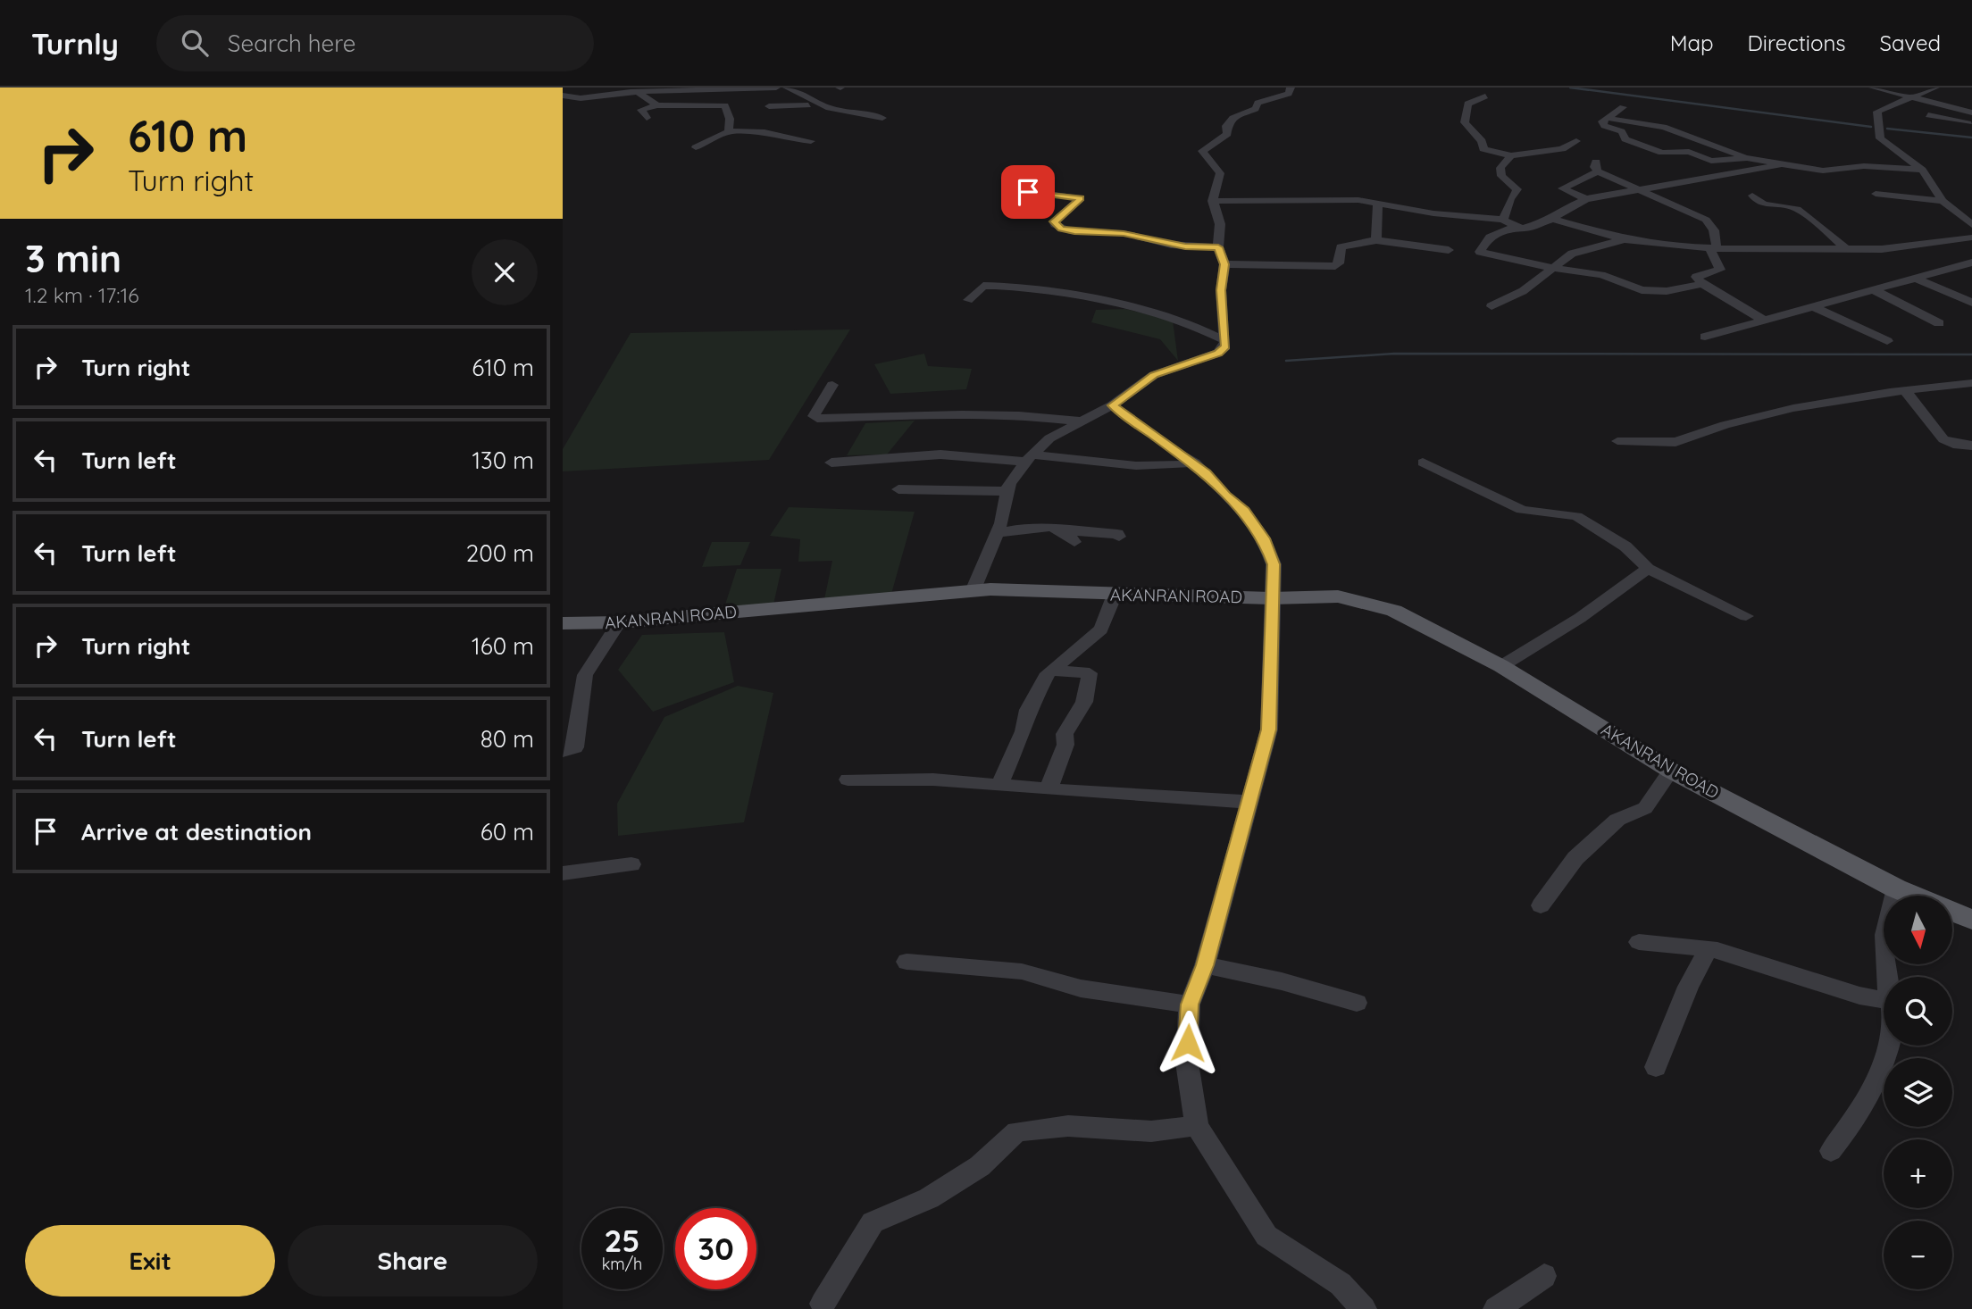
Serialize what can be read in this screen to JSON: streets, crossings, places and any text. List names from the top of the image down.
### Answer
{
  "streets": {
    "main road": ["AKANRAN ROAD"]
  },
  "north": "bottom",
  "page": {
    "header": "Turnly",
    "search": "Search here",
    "nav": ["Map", "Directions", "Saved"],
    "turn": ["610 m", "Turn right"],
    "heading": ["3 min", "1.2 km · 17:16"],
    "list": [
      {
        "name": "Turn right",
        "value": "610 m"
      },
      {
        "name": "Turn left",
        "value": "130 m"
      },
      {
        "name": "Turn left",
        "value": "200 m"
      },
      {
        "name": "Turn right",
        "value": "160 m"
      },
      {
        "name": "Turn left",
        "value": "80 m"
      },
      {
        "name": "Arrive at destination",
        "value": "60 m"
      }
    ],
    "map_buttons": ["+", "−"],
    "speed": "25 km/h",
    "limit": "30",
    "buttons": ["Exit", "Share"]
  }
}
